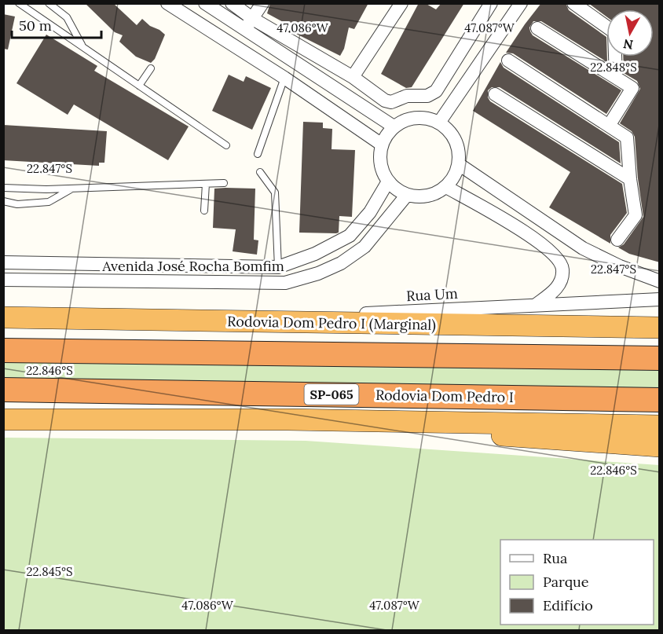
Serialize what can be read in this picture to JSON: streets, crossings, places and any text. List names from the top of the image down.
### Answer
{
  "streets": {
    "highway": ["Rodovia Dom Pedro I (Marginal)", "SP-065", "Rodovia Dom Pedro I"],
    "street": ["Avenida José Rocha Bomfim", "Rua Um"]
  },
  "crossings": [
    ["Rua Um", "Rodovia Dom Pedro I (Marginal)"]
  ],
  "legend": ["Rua", "Parque", "Edifício"],
  "scale_bar": "50 m",
  "north": "bottom",
  "coordinates": [
    "47.086°W",
    "47.087°W",
    "22.848°S",
    "22.847°S",
    "22.846°S",
    "22.845°S"
  ]
}
